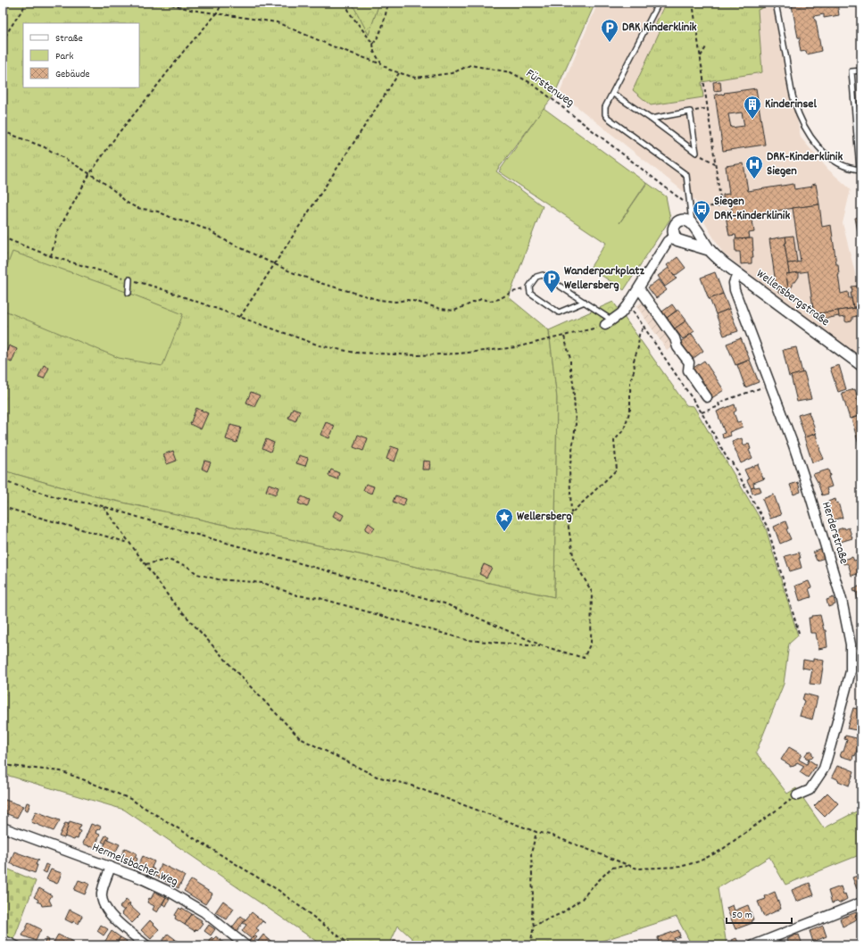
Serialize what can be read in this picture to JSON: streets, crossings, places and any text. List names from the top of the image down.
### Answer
{
  "streets": {
    "street": ["Wellersbergstraße", "Herderstraße", "Hermelsbacher Weg"],
    "path": ["Fürstenweg"]
  },
  "crossings": [
    ["Wellersbergstraße", "Herderstraße"]
  ],
  "places": {
    "parking": ["DRK Kinderklinik", "Wanderparkplatz Wellersberg"],
    "building": ["Kinderinsel"],
    "hospital": ["DRK-Kinderklinik Siegen"],
    "bus stop": ["Siegen DRK-Kinderklinik"],
    "place": ["Wellersberg"]
  },
  "legend": ["Straße", "Park", "Gebäude"],
  "scale_bar": "50 m"
}
